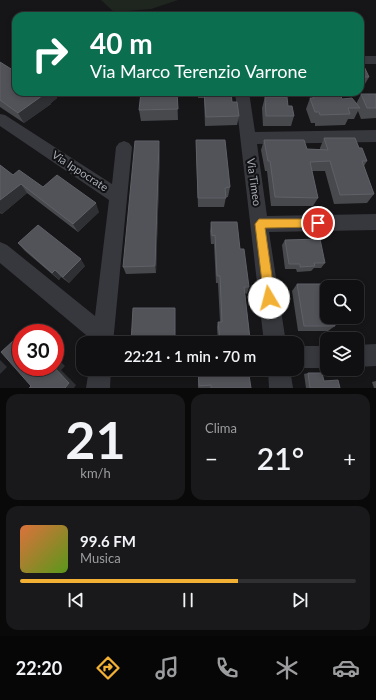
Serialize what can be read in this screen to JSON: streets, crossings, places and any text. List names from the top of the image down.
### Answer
{
  "streets": {
    "street": ["Via Ippocrate", "Via Timeo"]
  },
  "page": {
    "turn": ["40 m", "Via Marco Terenzio Varrone"],
    "limit": "30",
    "trip": "22:21 · 1 min · 70 m",
    "tile": [
      ["21", "km/h"],
      "Clima"
    ],
    "heat": ["−", "21°", "+"],
    "song": ["99.6 FM", "Musica"],
    "tabs": "22:20"
  }
}
